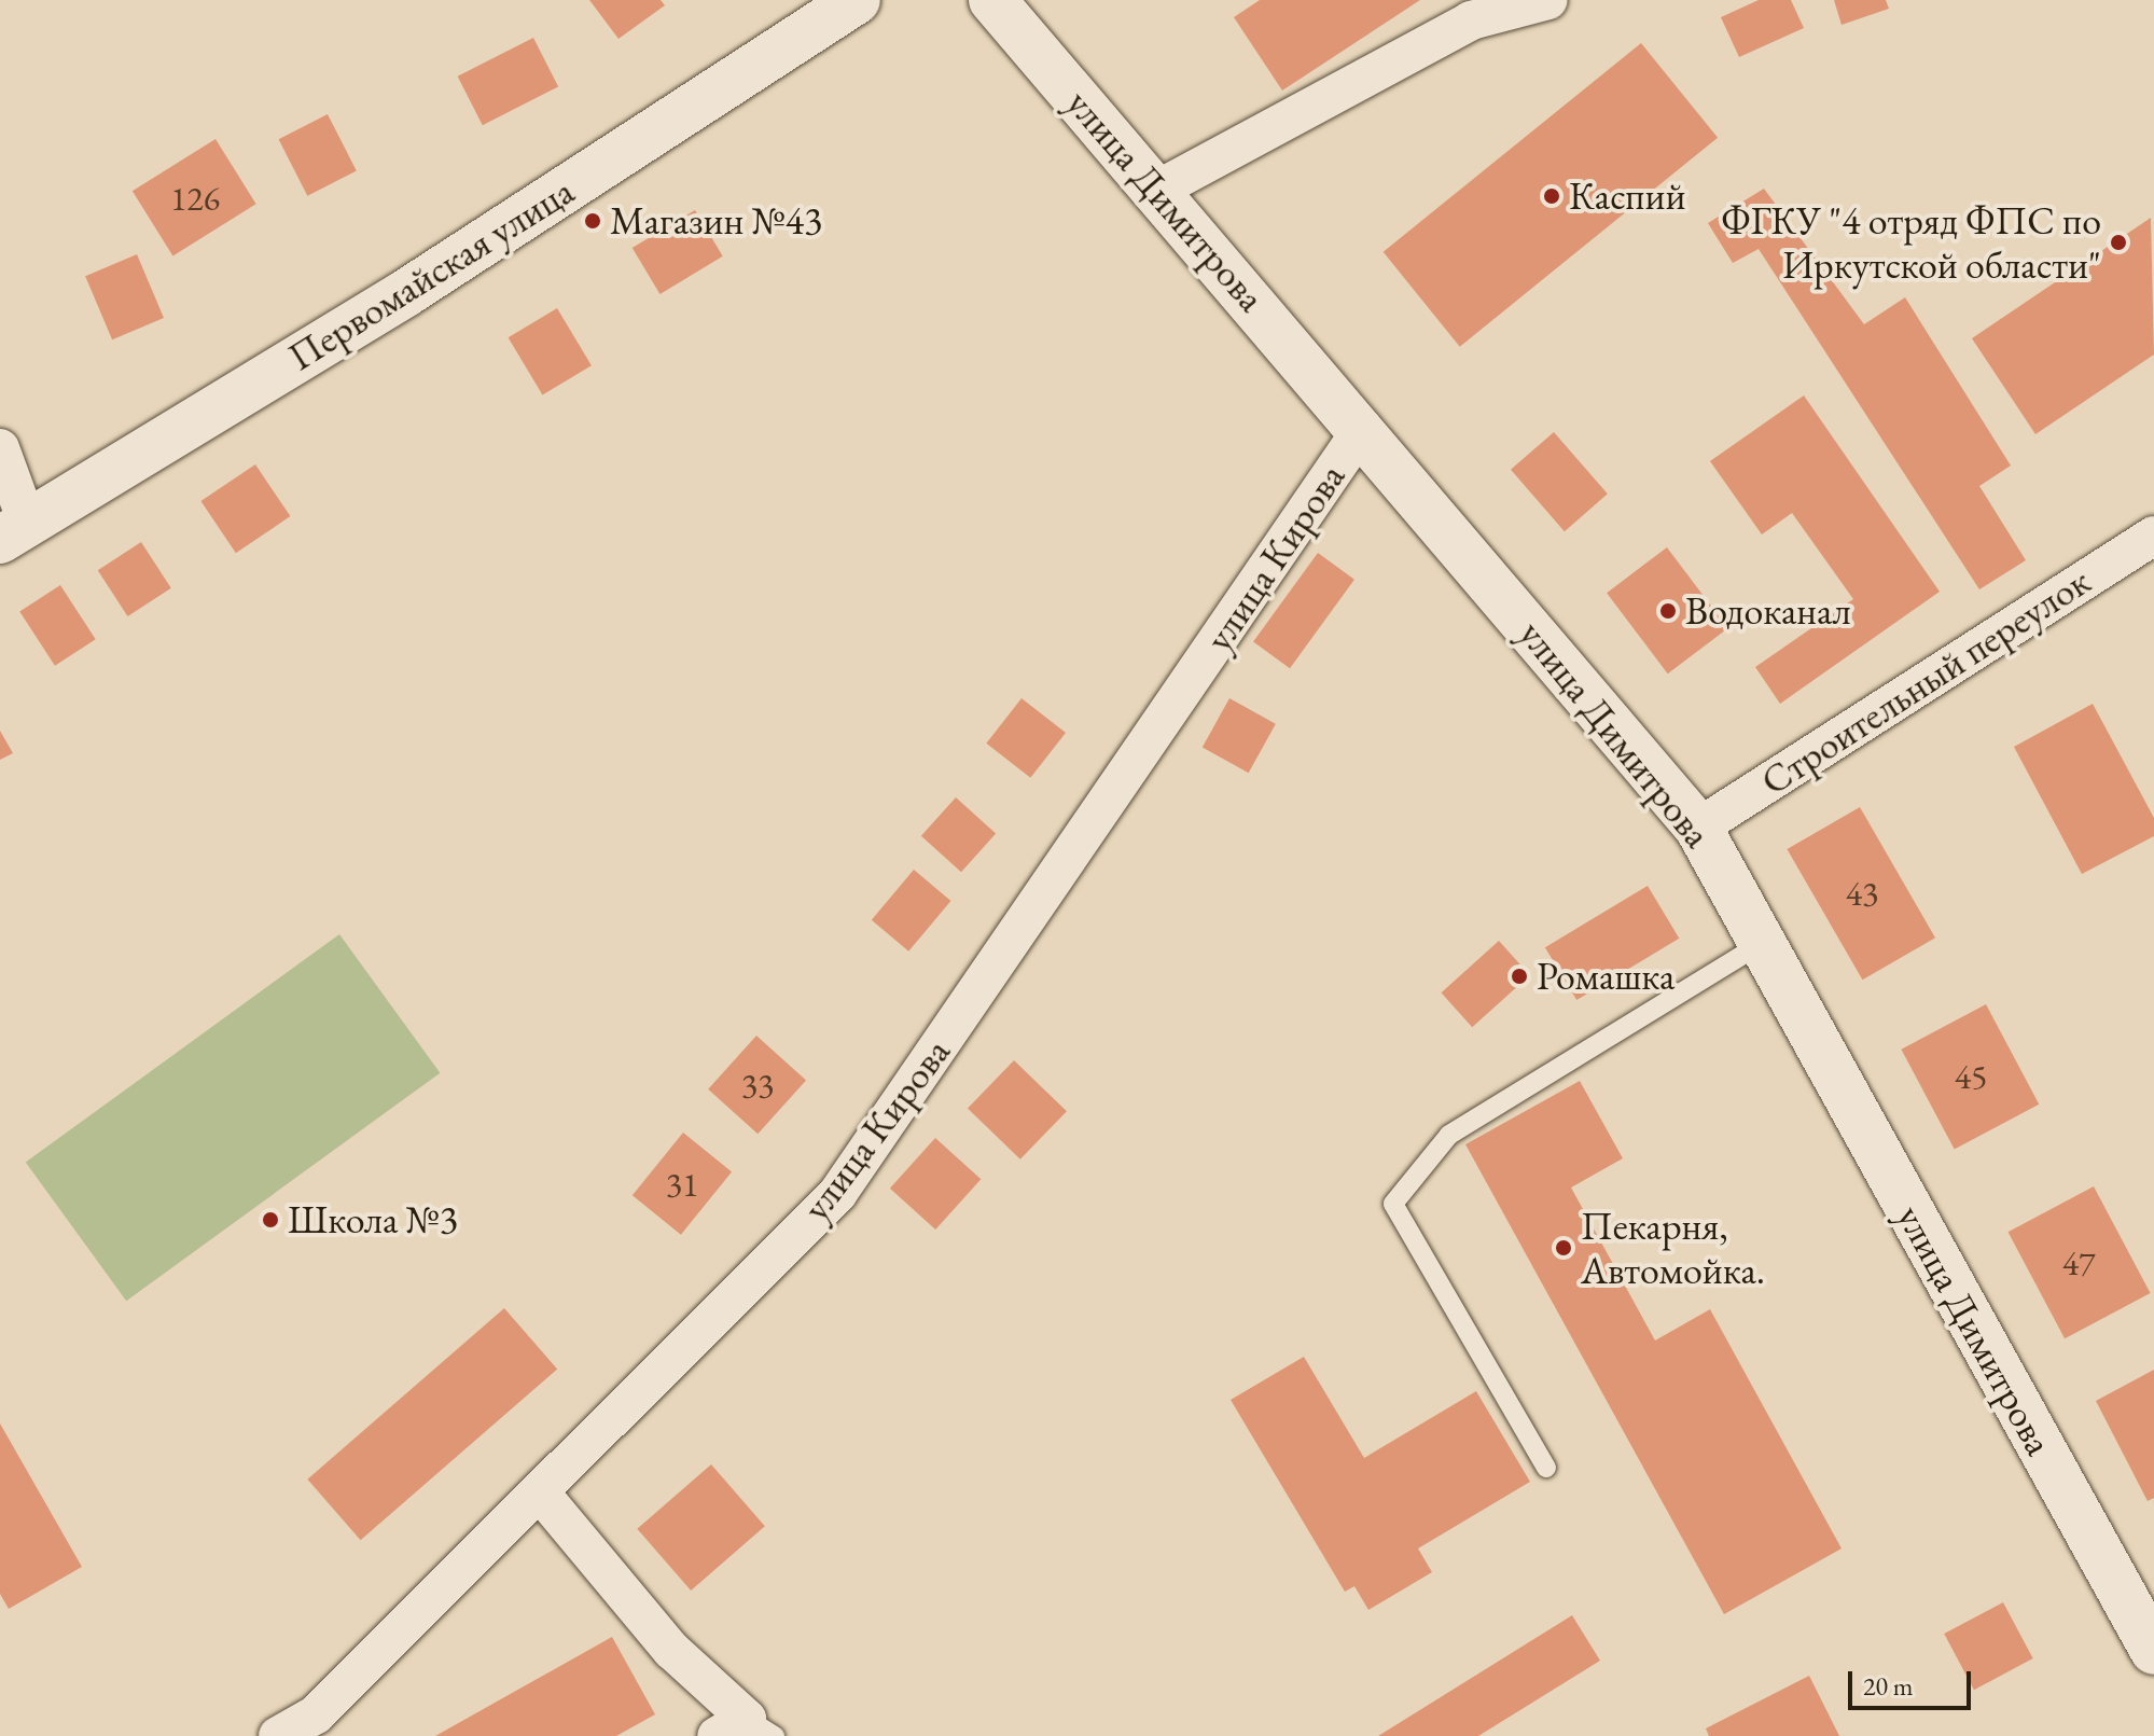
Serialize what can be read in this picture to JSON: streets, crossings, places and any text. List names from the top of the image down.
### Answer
{
  "streets": {
    "street": [
      "улица Димитрова",
      "Первомайская улица",
      "улица Кирова",
      "Строительный переулок"
    ]
  },
  "crossings": [
    ["улица Димитрова", "улица Кирова"],
    ["улица Димитрова", "Строительный переулок"]
  ],
  "places": [
    "Каспий",
    "Магазин №43",
    "ФГКУ \"4 отряд ФПС по Иркутской области\"",
    "Водоканал",
    "Ромашка",
    "Школа №3",
    "Пекарня, Автомойка."
  ],
  "house_numbers": [
    "126",
    "43",
    "45",
    "33",
    "31",
    "47"
  ],
  "scale_bar": "20 m"
}
